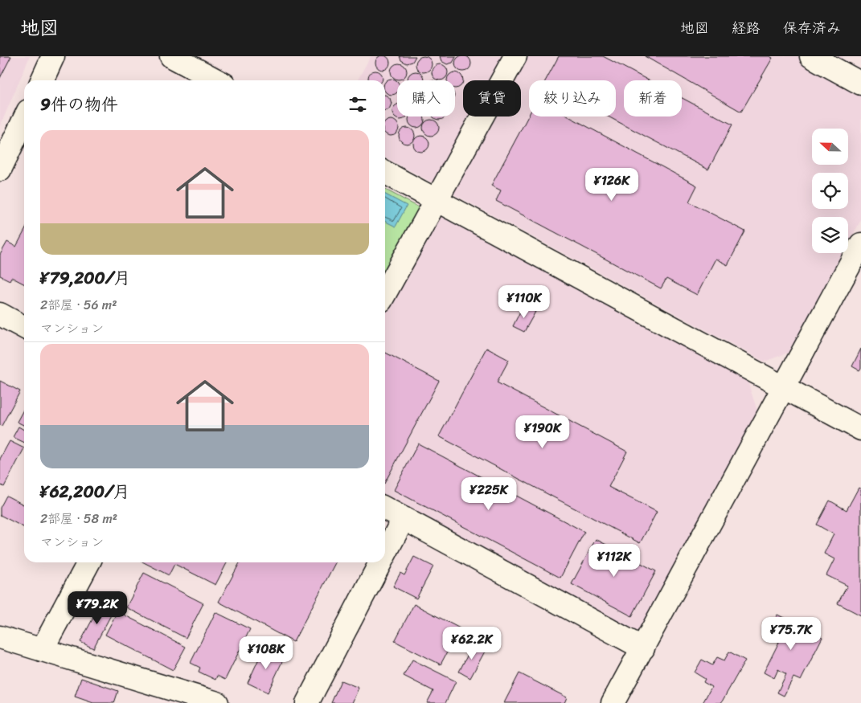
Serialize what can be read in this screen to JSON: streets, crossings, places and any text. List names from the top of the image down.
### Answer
{
  "north": "left",
  "page": {
    "header": "地図",
    "nav": ["地図", "経路", "保存済み"],
    "chip": [
      "購入",
      "賃貸",
      "絞り込み",
      "新着"
    ],
    "heading": "9件の物件",
    "list": [
      {
        "name": "¥79,200/月",
        "note": "2部屋 · 56 m² · マンション"
      },
      {
        "name": "¥62,200/月",
        "note": "2部屋 · 58 m² · マンション"
      }
    ],
    "price": [
      "¥126K",
      "¥110K",
      "¥190K",
      "¥225K",
      "¥112K",
      "¥79.2K",
      "¥75.7K",
      "¥62.2K",
      "¥108K"
    ]
  }
}
